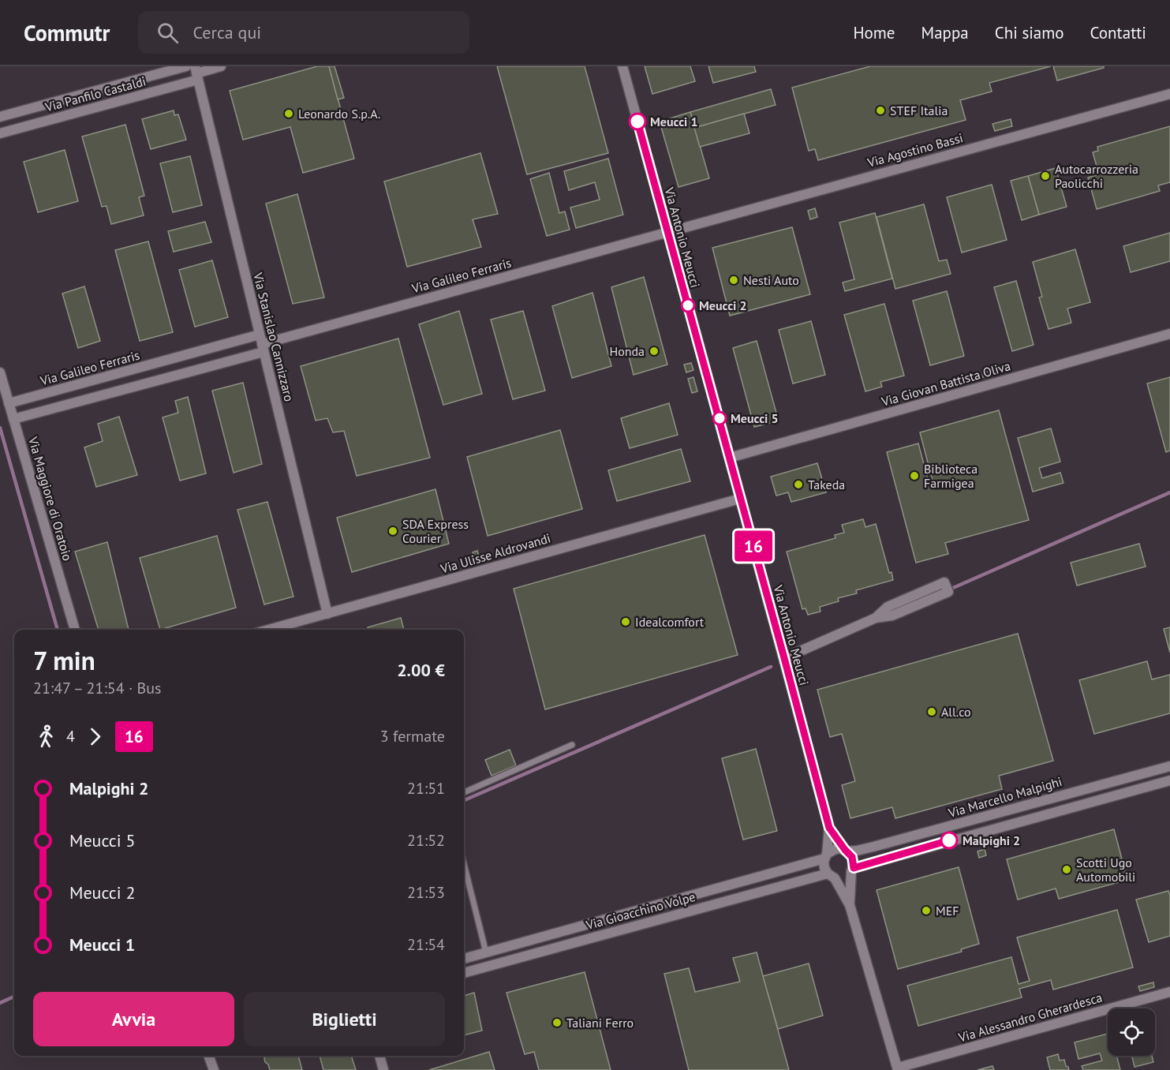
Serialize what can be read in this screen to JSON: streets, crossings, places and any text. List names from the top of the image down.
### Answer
{
  "streets": {
    "street": [
      "Via Panfilo Castaldi",
      "Via Agostino Bassi",
      "Via Antonio Meucci",
      "Via Galileo Ferraris",
      "Via Stanislao Cannizzaro",
      "Via Giovan Battista Oliva",
      "Via Maggiore di Oratoio",
      "Via Ulisse Aldrovandi",
      "Via Marcello Malpighi",
      "Via Gioacchino Volpe",
      "Via Alessandro Gherardesca"
    ]
  },
  "crossings": [
    ["Via Panfilo Castaldi", "Via Stanislao Cannizzaro"],
    ["Via Agostino Bassi", "Via Antonio Meucci"],
    ["Via Agostino Bassi", "Via Galileo Ferraris"],
    ["Via Antonio Meucci", "Via Galileo Ferraris"],
    ["Via Antonio Meucci", "Via Giovan Battista Oliva"],
    ["Via Antonio Meucci", "Via Ulisse Aldrovandi"],
    ["Via Antonio Meucci", "Via Marcello Malpighi"],
    ["Via Antonio Meucci", "Via Gioacchino Volpe"],
    ["Via Antonio Meucci", "Via Alessandro Gherardesca"],
    ["Via Galileo Ferraris", "Via Stanislao Cannizzaro"],
    ["Via Galileo Ferraris", "Via Maggiore di Oratoio"],
    ["Via Stanislao Cannizzaro", "Via Ulisse Aldrovandi"],
    ["Via Marcello Malpighi", "Via Gioacchino Volpe"]
  ],
  "places": [
    "STEF Italia",
    "Leonardo S.p.A.",
    "Meucci 1",
    "Autocarrozzeria Paolicchi",
    "Nesti Auto",
    "Meucci 2",
    "Honda",
    "Meucci 5",
    "Biblioteca Farmigea",
    "Takeda",
    "SDA Express Courier",
    "Idealcomfort",
    "All.co",
    "Malpighi 2",
    "Scotti Ugo Automobili",
    "MEF",
    "Taliani Ferro"
  ],
  "lines": ["bus line 16"],
  "page": {
    "header": "Commutr",
    "search": "Cerca qui",
    "nav": [
      "Home",
      "Mappa",
      "Chi siamo",
      "Contatti"
    ],
    "on_map": "16",
    "heading": ["7 min", "21:47 – 21:54 · Bus", "2.00 €"],
    "legs": ["4", "16", "3 fermate"],
    "list": [
      {
        "name": "Malpighi 2",
        "value": "21:51"
      },
      {
        "name": "Meucci 5",
        "value": "21:52"
      },
      {
        "name": "Meucci 2",
        "value": "21:53"
      },
      {
        "name": "Meucci 1",
        "value": "21:54"
      }
    ],
    "buttons": ["Avvia", "Biglietti"]
  }
}
